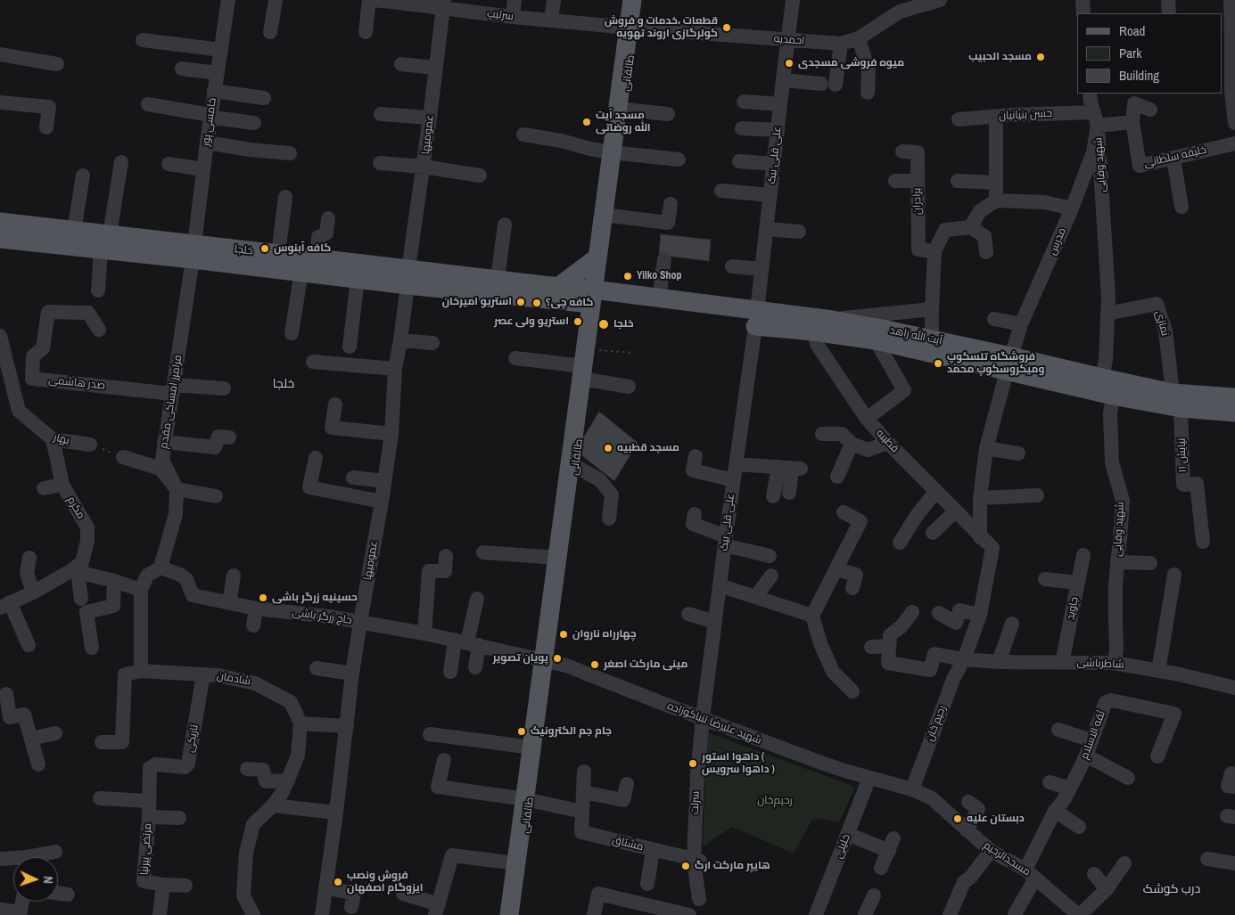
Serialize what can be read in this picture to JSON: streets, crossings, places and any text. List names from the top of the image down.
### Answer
{
  "streets": {
    "main road": ["طالقانی", "خلجا", "آیت الله زاهد"],
    "street": [
      "سرتیپ",
      "احمدیه",
      "حسن بنیانیان",
      "خامسی پور",
      "عمومیها",
      "علی قلی بیک",
      "خلیفه سلطانی",
      "شهید وفایی",
      "برادران",
      "مدرس",
      "نمازی",
      "صدر هاشمی",
      "فرامرز امساکی مقدم",
      "بهار",
      "قطیبه",
      "نیایش ۱۱",
      "مکرم",
      "جاوید",
      "حاج زرگر باشی",
      "شاطرباشی",
      "شادمان",
      "شهید علیرضا تنباکوزاده",
      "رحیم خان",
      "ثقه الاسلام",
      "تاریکی",
      "سرلت",
      "مشتاق",
      "خلیلی",
      "مرتضی پیرنیا",
      "مسجدالرحیم"
    ]
  },
  "crossings": [
    ["سرتیپ", "احمدیه"],
    ["سرتیپ", "طالقانی"],
    ["سرتیپ", "عمومیها"],
    ["احمدیه", "طالقانی"],
    ["احمدیه", "علی قلی بیک"],
    ["طالقانی", "خلجا"],
    ["طالقانی", "آیت الله زاهد"],
    ["طالقانی", "حاج زرگر باشی"],
    ["طالقانی", "شهید علیرضا تنباکوزاده"],
    ["حسن بنیانیان", "شهید وفایی"],
    ["حسن بنیانیان", "مدرس"],
    ["خامسی پور", "خلجا"],
    ["خامسی پور", "فرامرز امساکی مقدم"],
    ["عمومیها", "خلجا"],
    ["عمومیها", "حاج زرگر باشی"],
    ["علی قلی بیک", "آیت الله زاهد"],
    ["علی قلی بیک", "شهید علیرضا تنباکوزاده"],
    ["علی قلی بیک", "سرلت"],
    ["شهید وفایی", "مدرس"],
    ["شهید وفایی", "نمازی"],
    ["شهید وفایی", "آیت الله زاهد"],
    ["شهید وفایی", "شاطرباشی"],
    ["مدرس", "آیت الله زاهد"],
    ["خلجا", "آیت الله زاهد"],
    ["خلجا", "فرامرز امساکی مقدم"],
    ["نمازی", "آیت الله زاهد"],
    ["نمازی", "نیایش ۱۱"],
    ["آیت الله زاهد", "قطیبه"],
    ["آیت الله زاهد", "نیایش ۱۱"],
    ["صدر هاشمی", "فرامرز امساکی مقدم"],
    ["فرامرز امساکی مقدم", "حاج زرگر باشی"],
    ["بهار", "مکرم"],
    ["قطیبه", "شاطرباشی"],
    ["قطیبه", "رحیم خان"],
    ["جاوید", "شاطرباشی"],
    ["حاج زرگر باشی", "شهید علیرضا تنباکوزاده"],
    ["شاطرباشی", "رحیم خان"],
    ["شادمان", "تاریکی"],
    ["شهید علیرضا تنباکوزاده", "رحیم خان"],
    ["شهید علیرضا تنباکوزاده", "سرلت"],
    ["شهید علیرضا تنباکوزاده", "خلیلی"],
    ["شهید علیرضا تنباکوزاده", "مسجدالرحیم"],
    ["رحیم خان", "مسجدالرحیم"],
    ["ثقه الاسلام", "مسجدالرحیم"],
    ["تاریکی", "مرتضی پیرنیا"],
    ["سرلت", "مشتاق"]
  ],
  "districts": ["خلجا", "درب کوشک"],
  "parks": ["رحیم‌خان"],
  "places": [
    "قطعات ،خدمات و فروش کولرگازی اروند تهویه",
    "مسجد الحبیب",
    "میوه فروشی مسجدی",
    "مسجد آیت الله روضاتی",
    "کافه آبنوس",
    "Yilko Shop",
    "استریو امیرخان",
    "کافه چی؟",
    "استریو ولی عصر",
    "خلجا",
    "فروشگاه تلسکوپ ومیکروسکوپ محمد",
    "مسجد قطبیه",
    "حسینیه زرگر باشی",
    "چهارراه ناروان",
    "پویان تصویر",
    "مینی مارکت اصغر",
    "جام جم الکترونیک",
    "داهوا استور ( داهوا سرویس )",
    "دبستان علیه",
    "هایپر مارکت ارگ",
    "فروش ونصب ایزوگام اصفهان"
  ],
  "legend": ["Road", "Park", "Building"],
  "north": "right"
}
